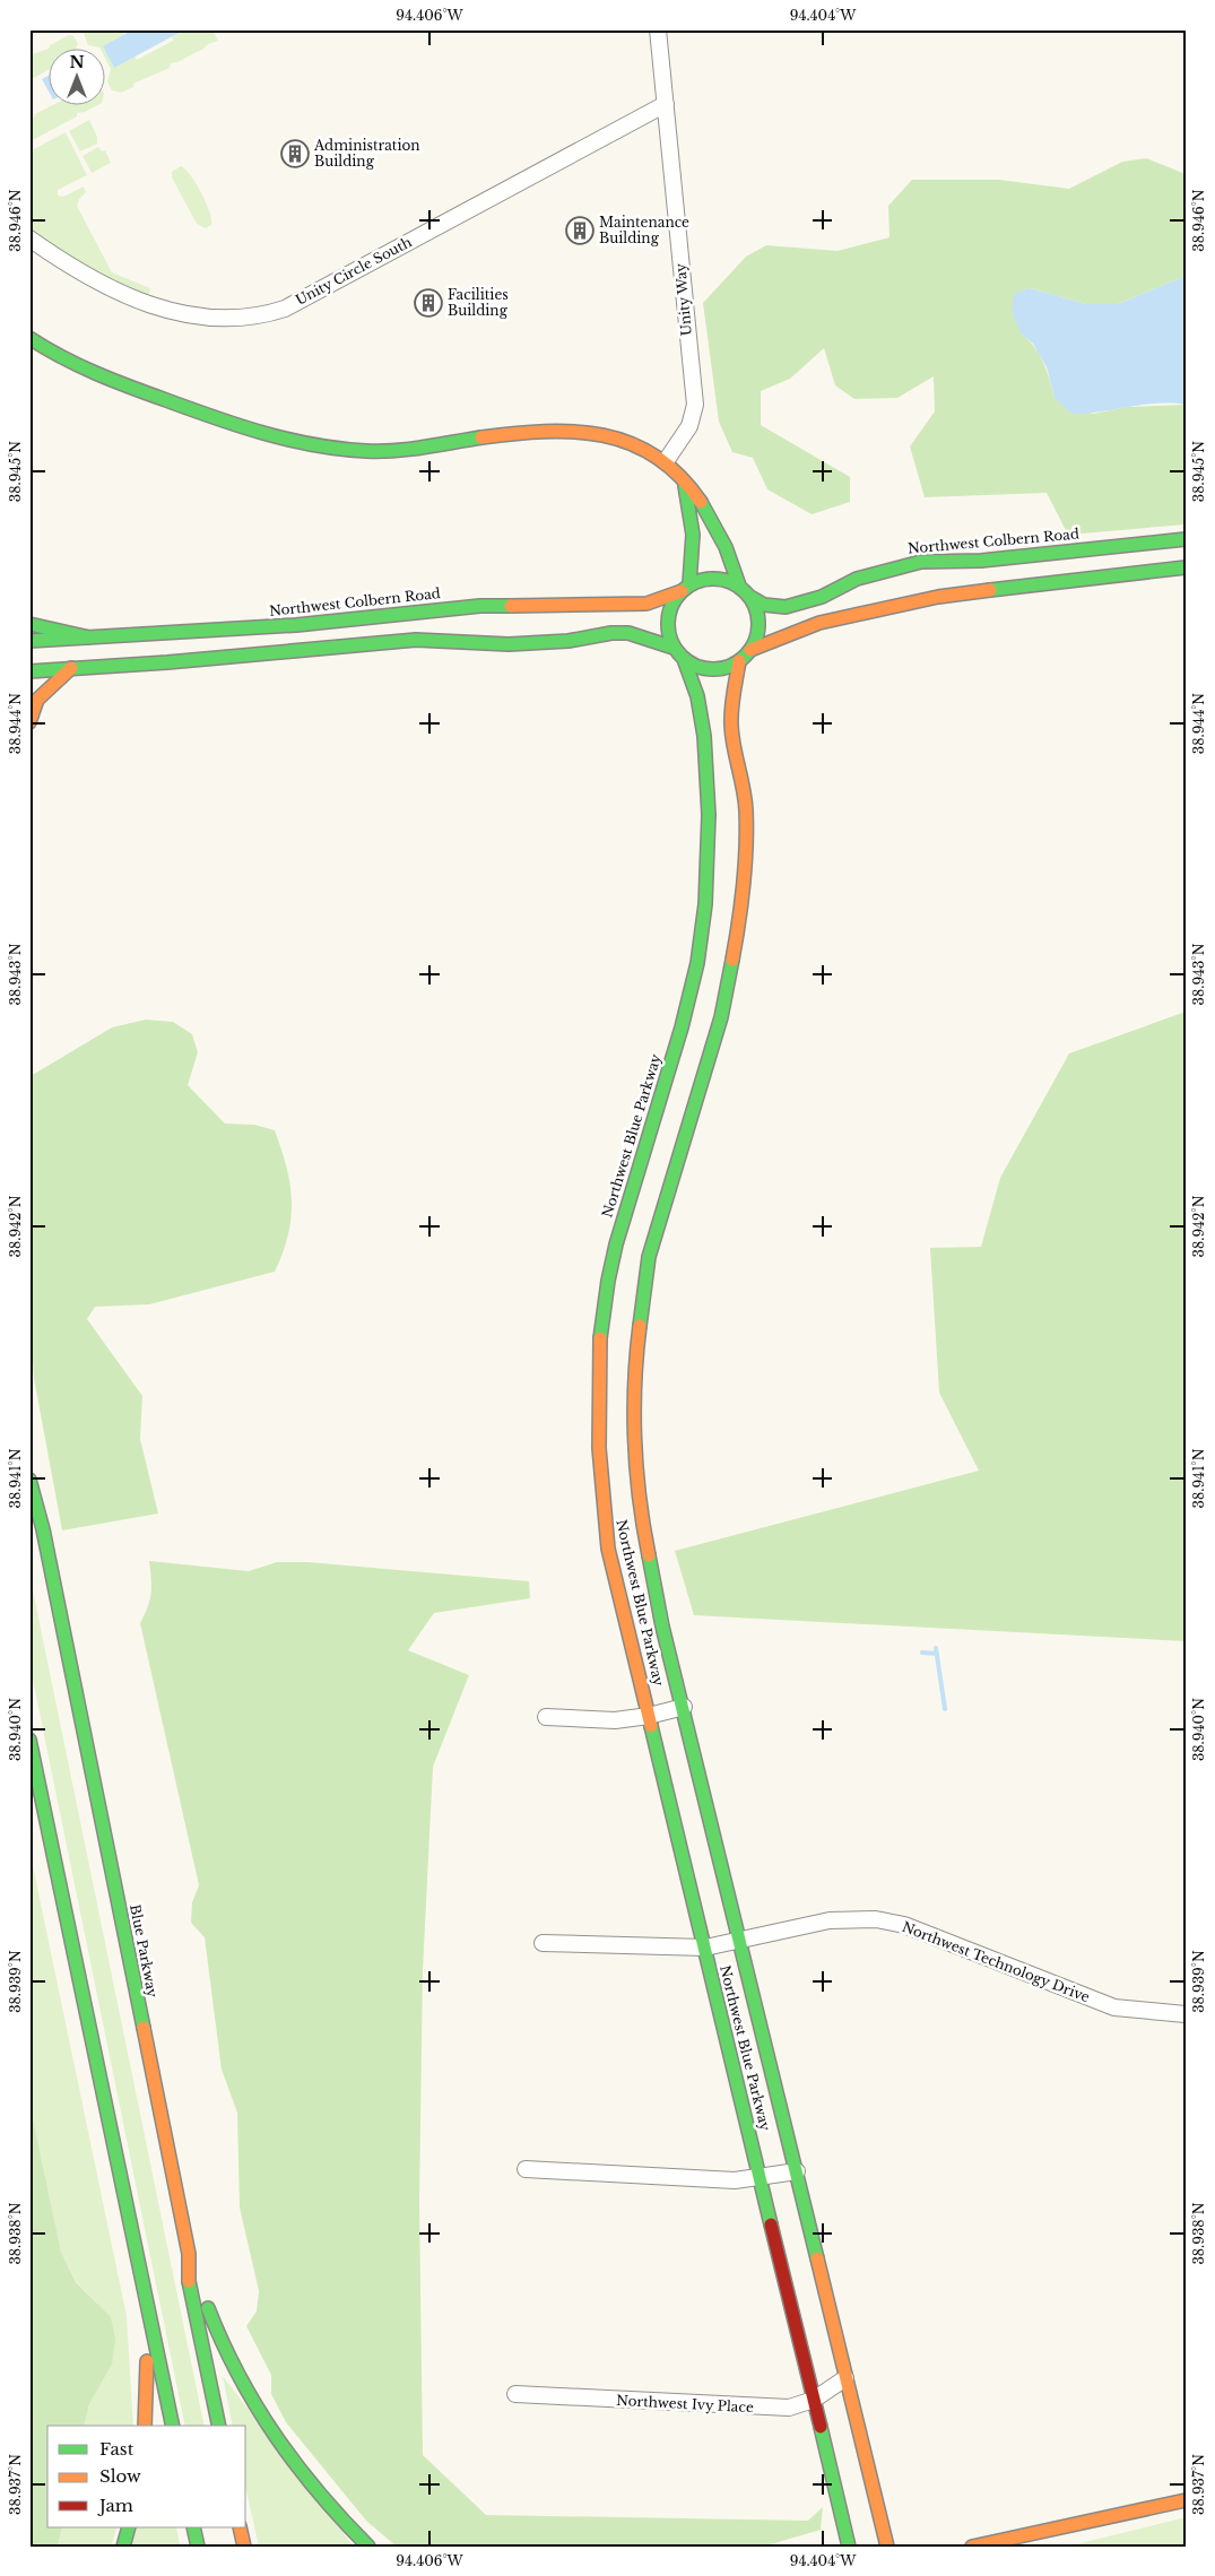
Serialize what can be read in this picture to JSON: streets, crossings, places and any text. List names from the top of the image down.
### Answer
{
  "streets": {
    "main road": ["Northwest Colbern Road", "Northwest Blue Parkway", "Blue Parkway"],
    "street": [
      "Unity Circle South",
      "Unity Way",
      "Northwest Technology Drive",
      "Northwest Ivy Place"
    ]
  },
  "crossings": [
    ["Unity Circle South", "Unity Way"],
    ["Northwest Colbern Road", "Northwest Blue Parkway"],
    ["Northwest Blue Parkway", "Northwest Technology Drive"],
    ["Northwest Blue Parkway", "Northwest Ivy Place"]
  ],
  "places": {
    "building": ["Administration Building", "Maintenance Building", "Facilities Building"]
  },
  "legend": ["Fast", "Slow", "Jam"],
  "north": "top",
  "coordinates": [
    "94.406°W",
    "94.404°W",
    "38.946°N",
    "38.945°N",
    "38.944°N",
    "38.943°N",
    "38.942°N",
    "38.941°N",
    "38.940°N",
    "38.939°N",
    "38.938°N",
    "38.937°N"
  ]
}
